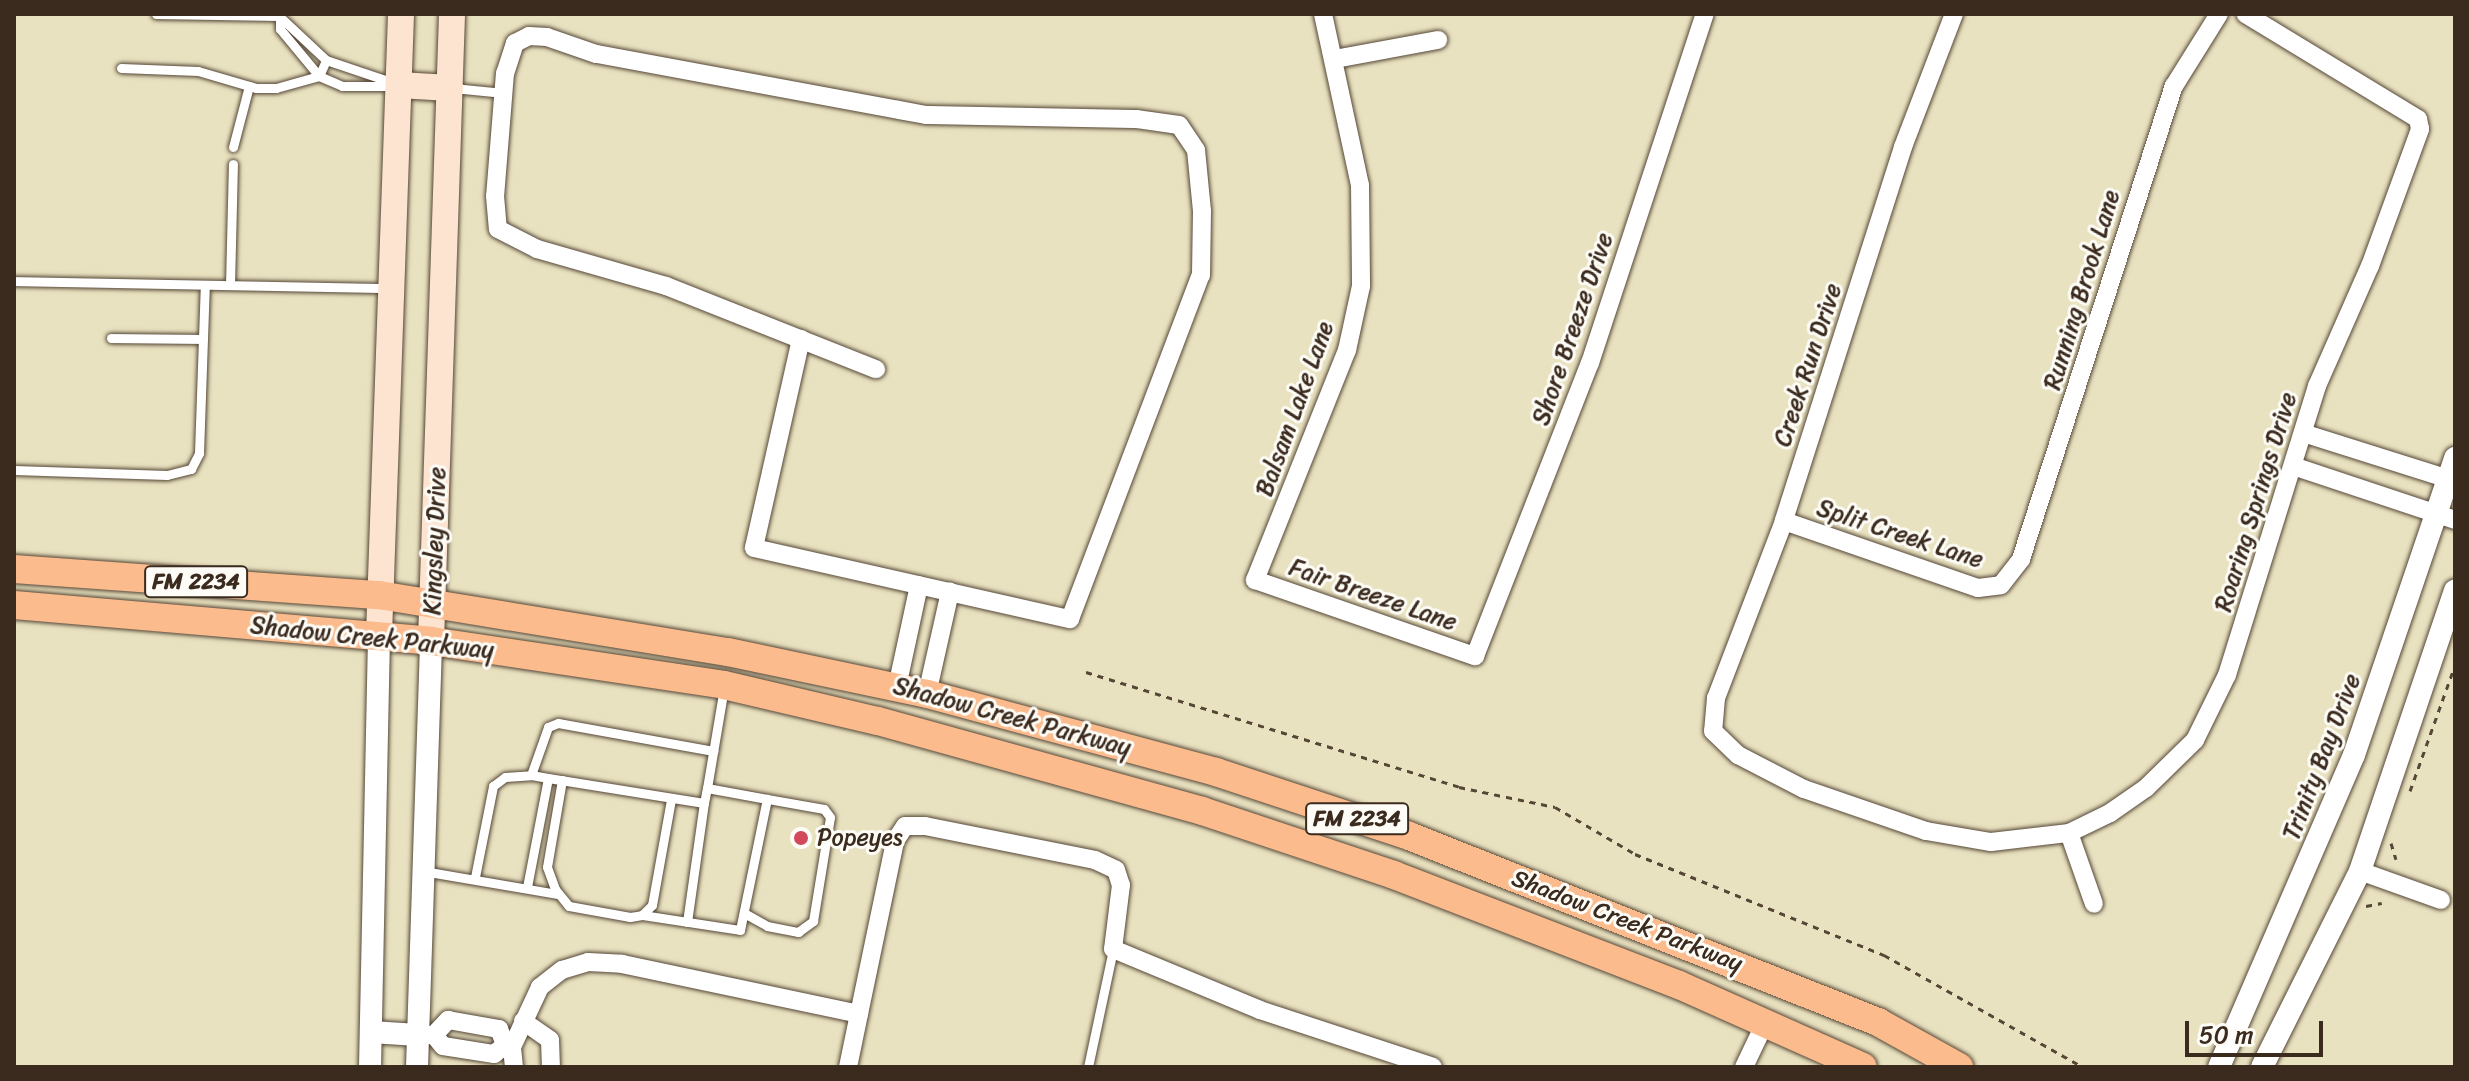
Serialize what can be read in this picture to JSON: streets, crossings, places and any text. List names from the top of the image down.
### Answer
{
  "streets": {
    "main road": ["Kingsley Drive", "FM 2234", "Shadow Creek Parkway"],
    "street": [
      "Running Brook Lane",
      "Shore Breeze Drive",
      "Creek Run Drive",
      "Balsam Lake Lane",
      "Roaring Springs Drive",
      "Split Creek Lane",
      "Fair Breeze Lane",
      "Trinity Bay Drive"
    ]
  },
  "crossings": [
    ["Running Brook Lane", "Split Creek Lane"],
    ["Shore Breeze Drive", "Fair Breeze Lane"],
    ["Creek Run Drive", "Roaring Springs Drive"],
    ["Creek Run Drive", "Split Creek Lane"],
    ["Balsam Lake Lane", "Fair Breeze Lane"],
    ["Kingsley Drive", "Shadow Creek Parkway"]
  ],
  "places": ["Popeyes"],
  "scale_bar": "50 m"
}
